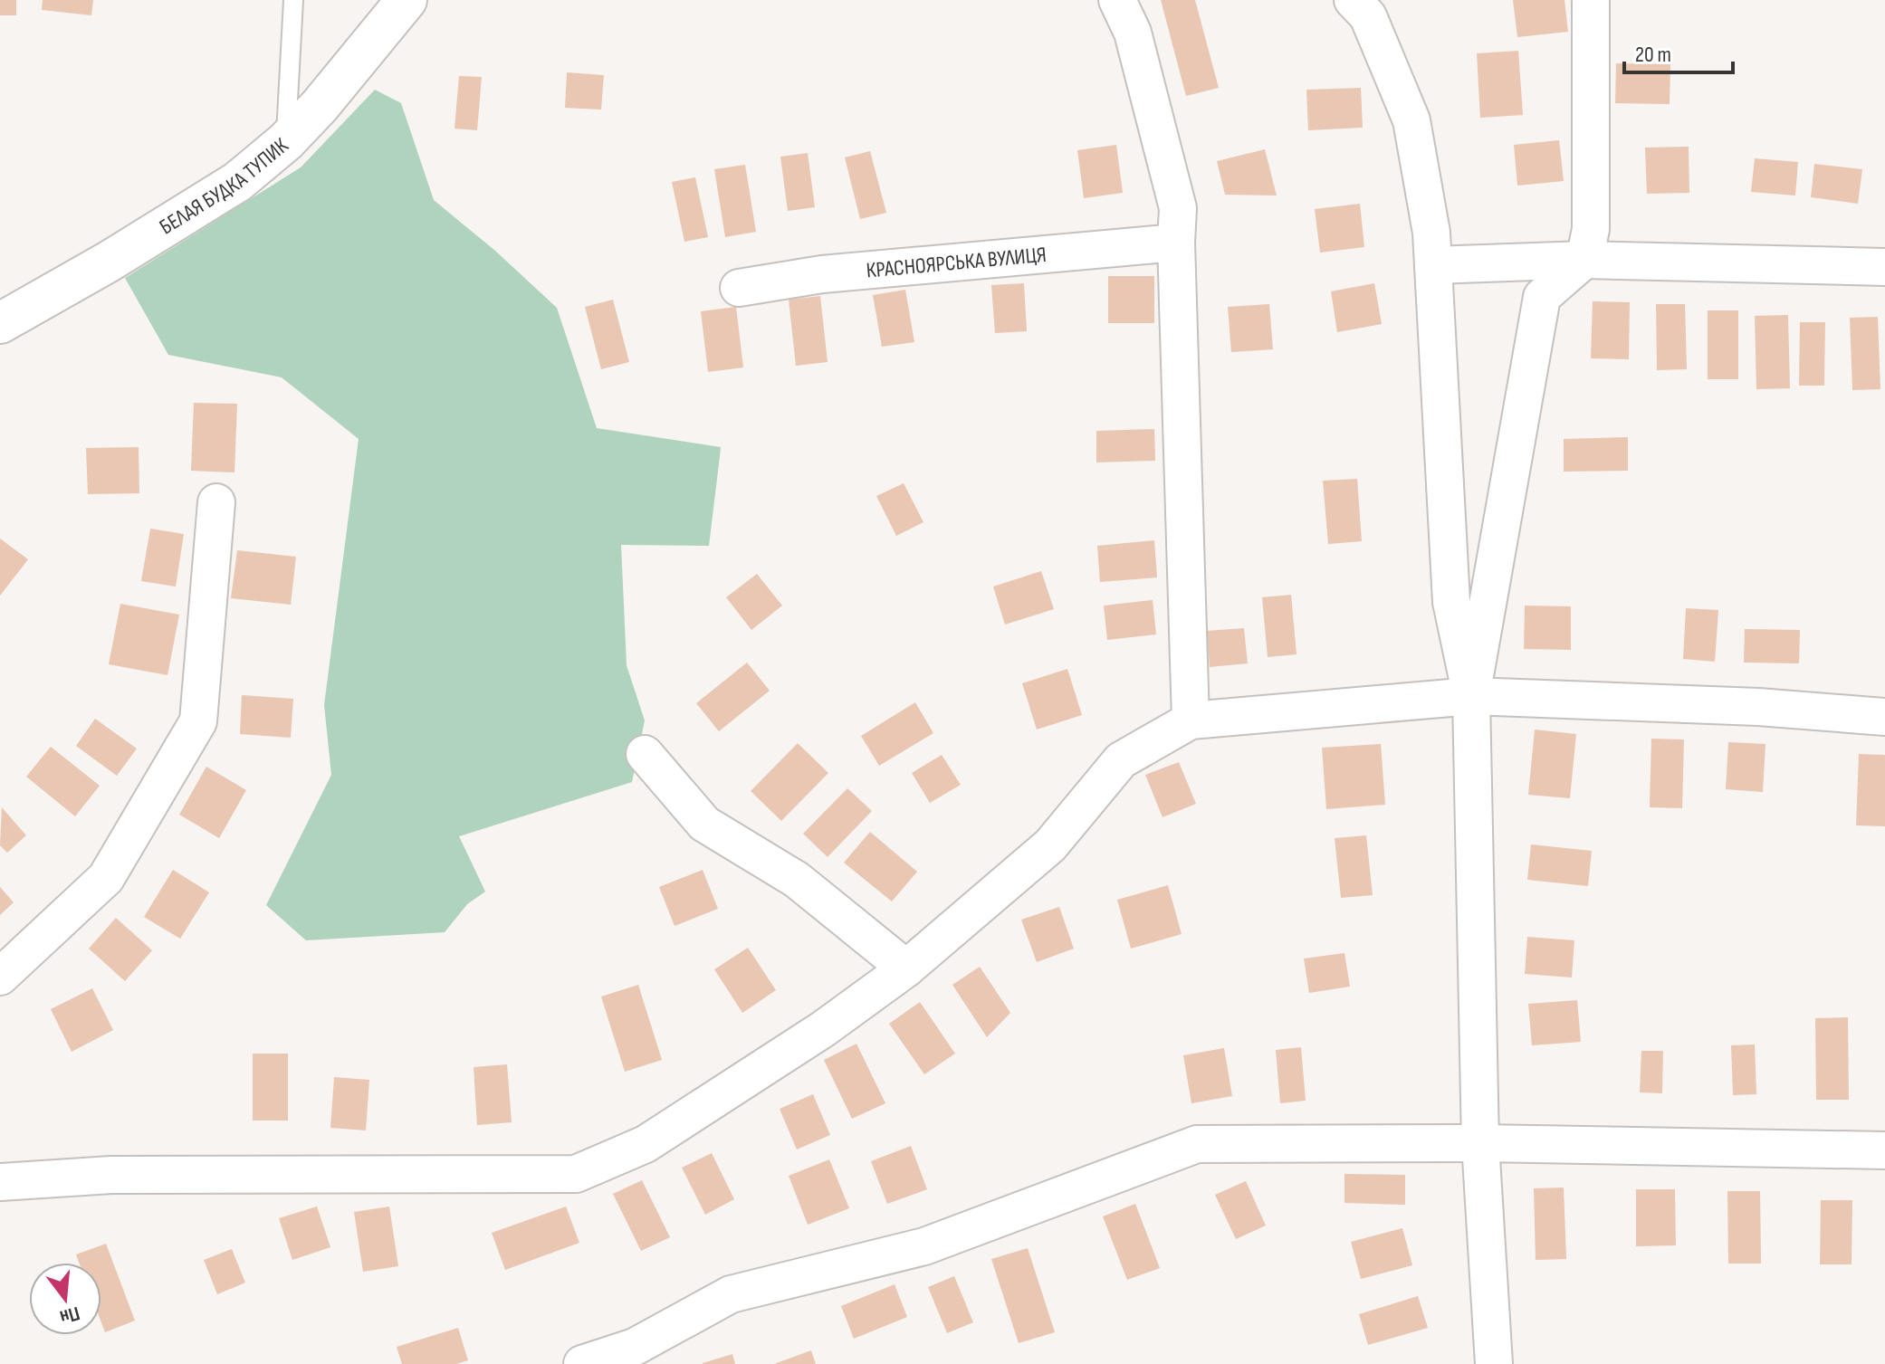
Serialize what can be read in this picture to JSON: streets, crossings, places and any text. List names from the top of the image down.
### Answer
{
  "streets": {
    "street": ["БЕЛАЯ БУДКА ТУПИК", "КРАСНОЯРСЬКА ВУЛИЦЯ"]
  },
  "scale_bar": "20 m",
  "north": "bottom"
}
